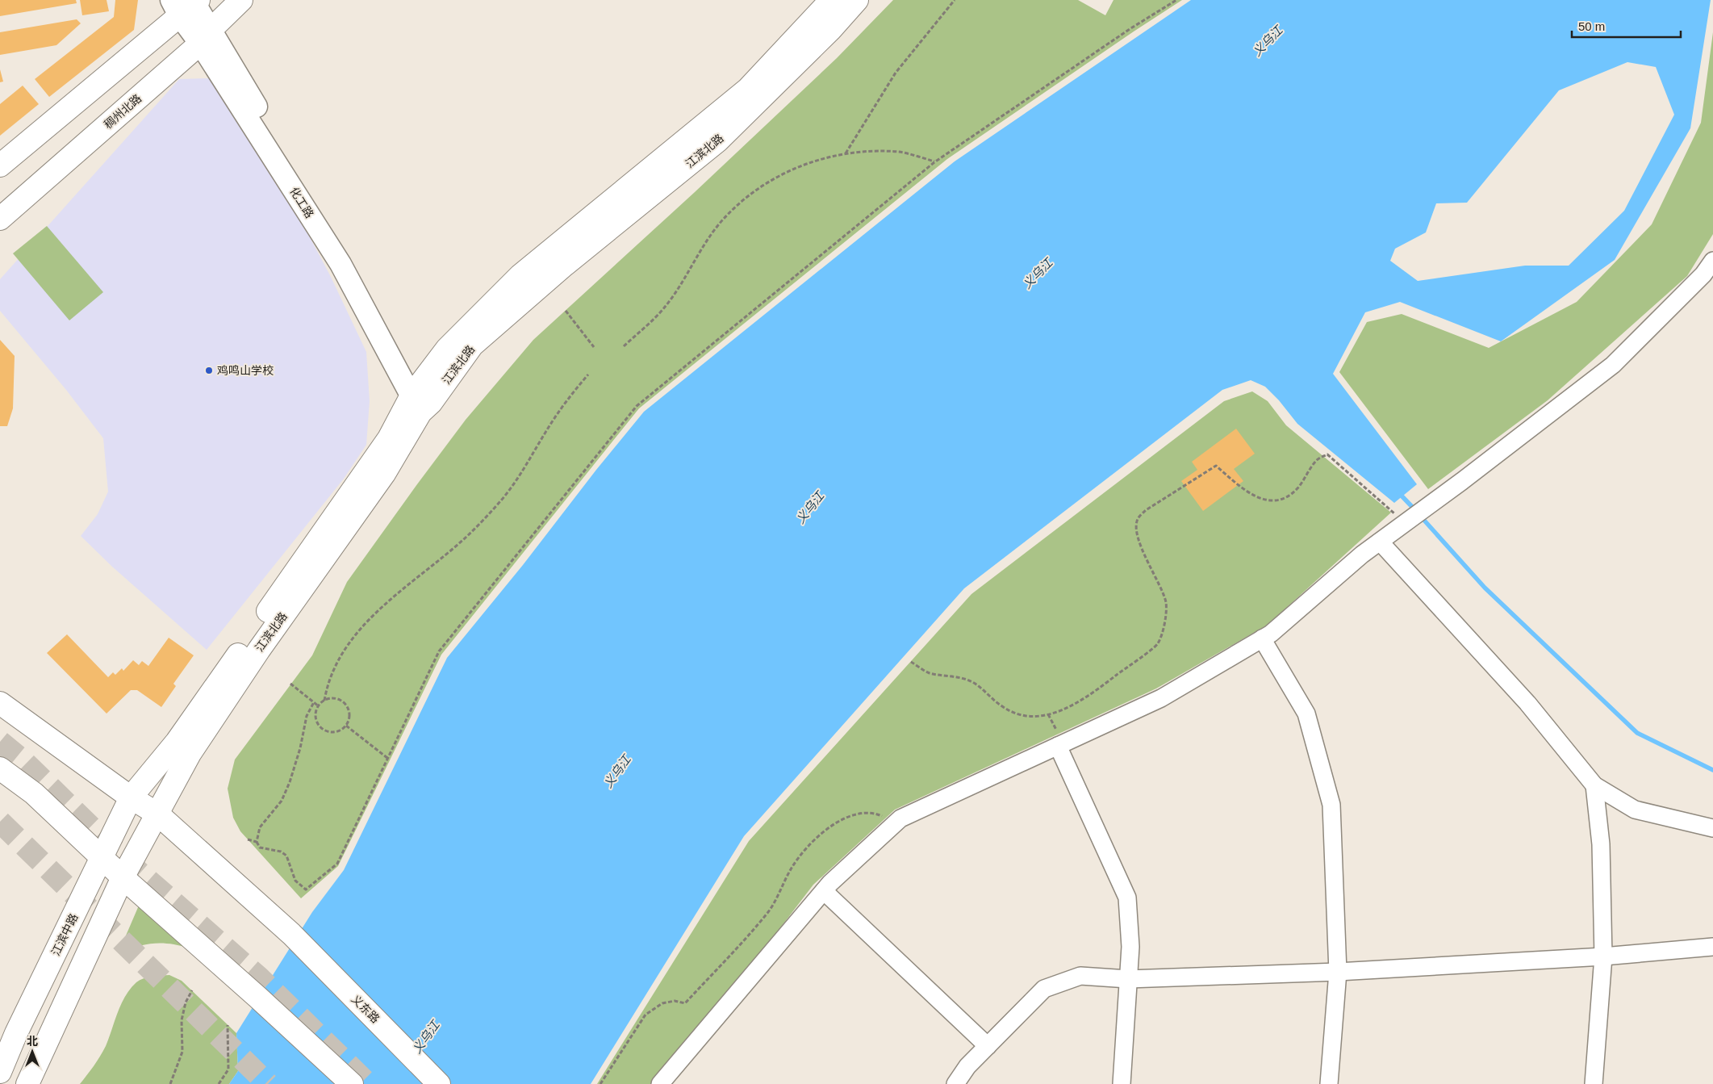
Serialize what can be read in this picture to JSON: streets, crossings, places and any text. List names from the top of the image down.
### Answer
{
  "streets": {
    "main road": [
      "稠州北路",
      "江滨北路",
      "江滨中路",
      "义东路"
    ],
    "street": ["化工路"]
  },
  "crossings": [
    ["稠州北路", "化工路"],
    ["江滨北路", "化工路"],
    ["江滨北路", "江滨中路"],
    ["江滨北路", "义东路"],
    ["江滨中路", "义东路"]
  ],
  "water": ["义乌江"],
  "places": ["鸡鸣山学校"],
  "scale_bar": "50 m",
  "north": "top"
}
